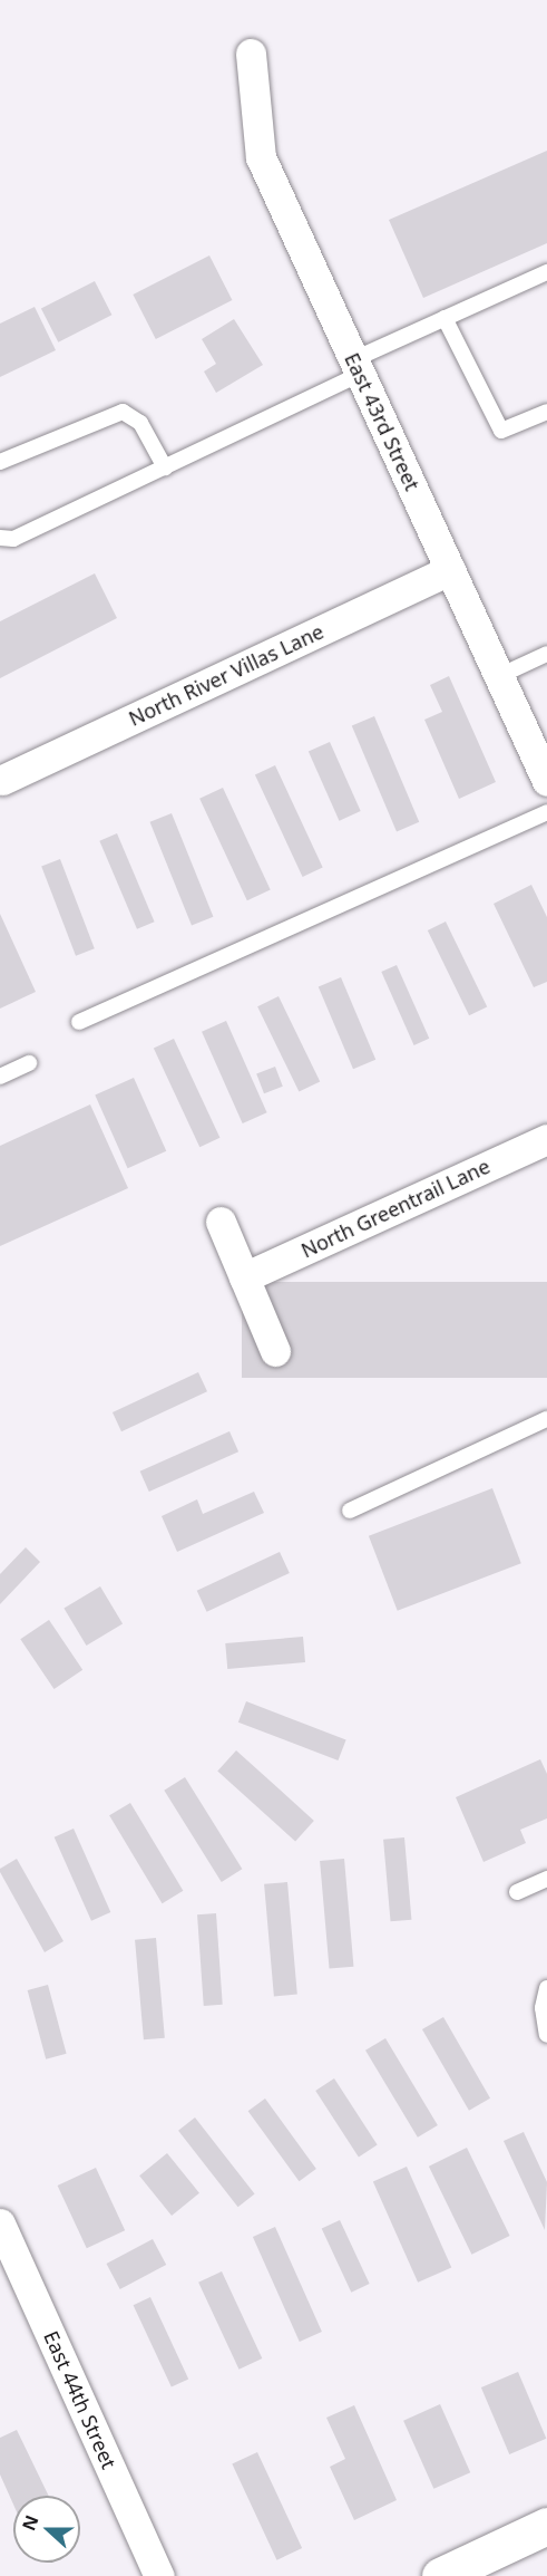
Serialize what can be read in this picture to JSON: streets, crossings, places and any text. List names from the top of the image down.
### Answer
{
  "streets": {
    "street": [
      "East 43rd Street",
      "North River Villas Lane",
      "North Greentrail Lane",
      "East 44th Street"
    ]
  },
  "crossings": [
    ["East 43rd Street", "North River Villas Lane"]
  ],
  "north": "left"
}
